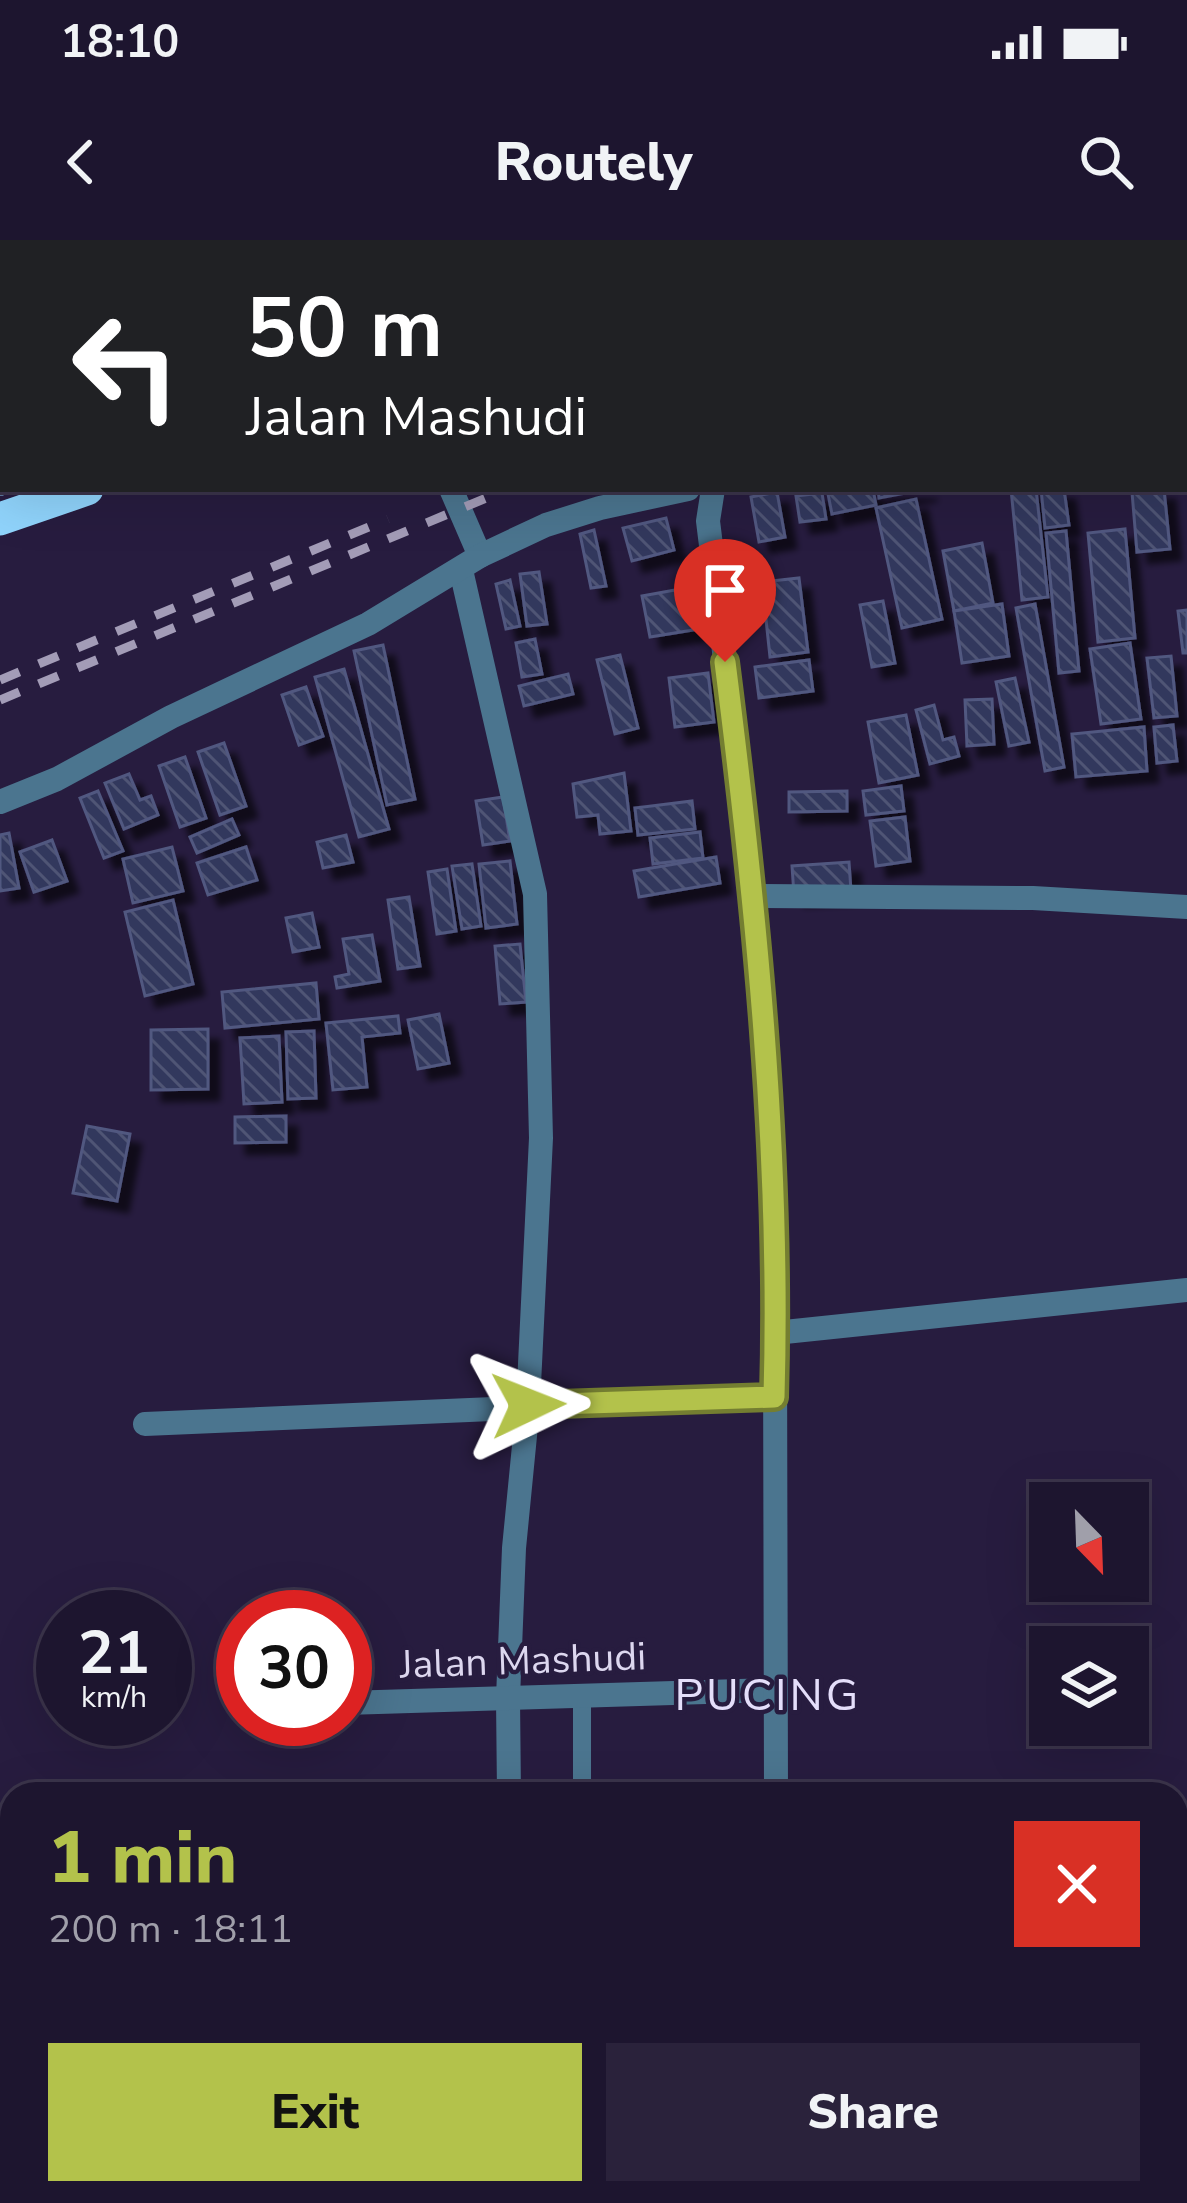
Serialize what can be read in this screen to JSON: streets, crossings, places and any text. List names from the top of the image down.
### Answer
{
  "streets": {
    "street": ["Jalan Mashudi"]
  },
  "districts": ["PUCING"],
  "north": "bottom right",
  "page": {
    "status": "18:10",
    "header": "Routely",
    "turn": ["50 m", "Jalan Mashudi"],
    "speed": "21 km/h",
    "limit": "30",
    "heading": ["1 min", "200 m · 18:11"],
    "buttons": ["Exit", "Share"]
  }
}
